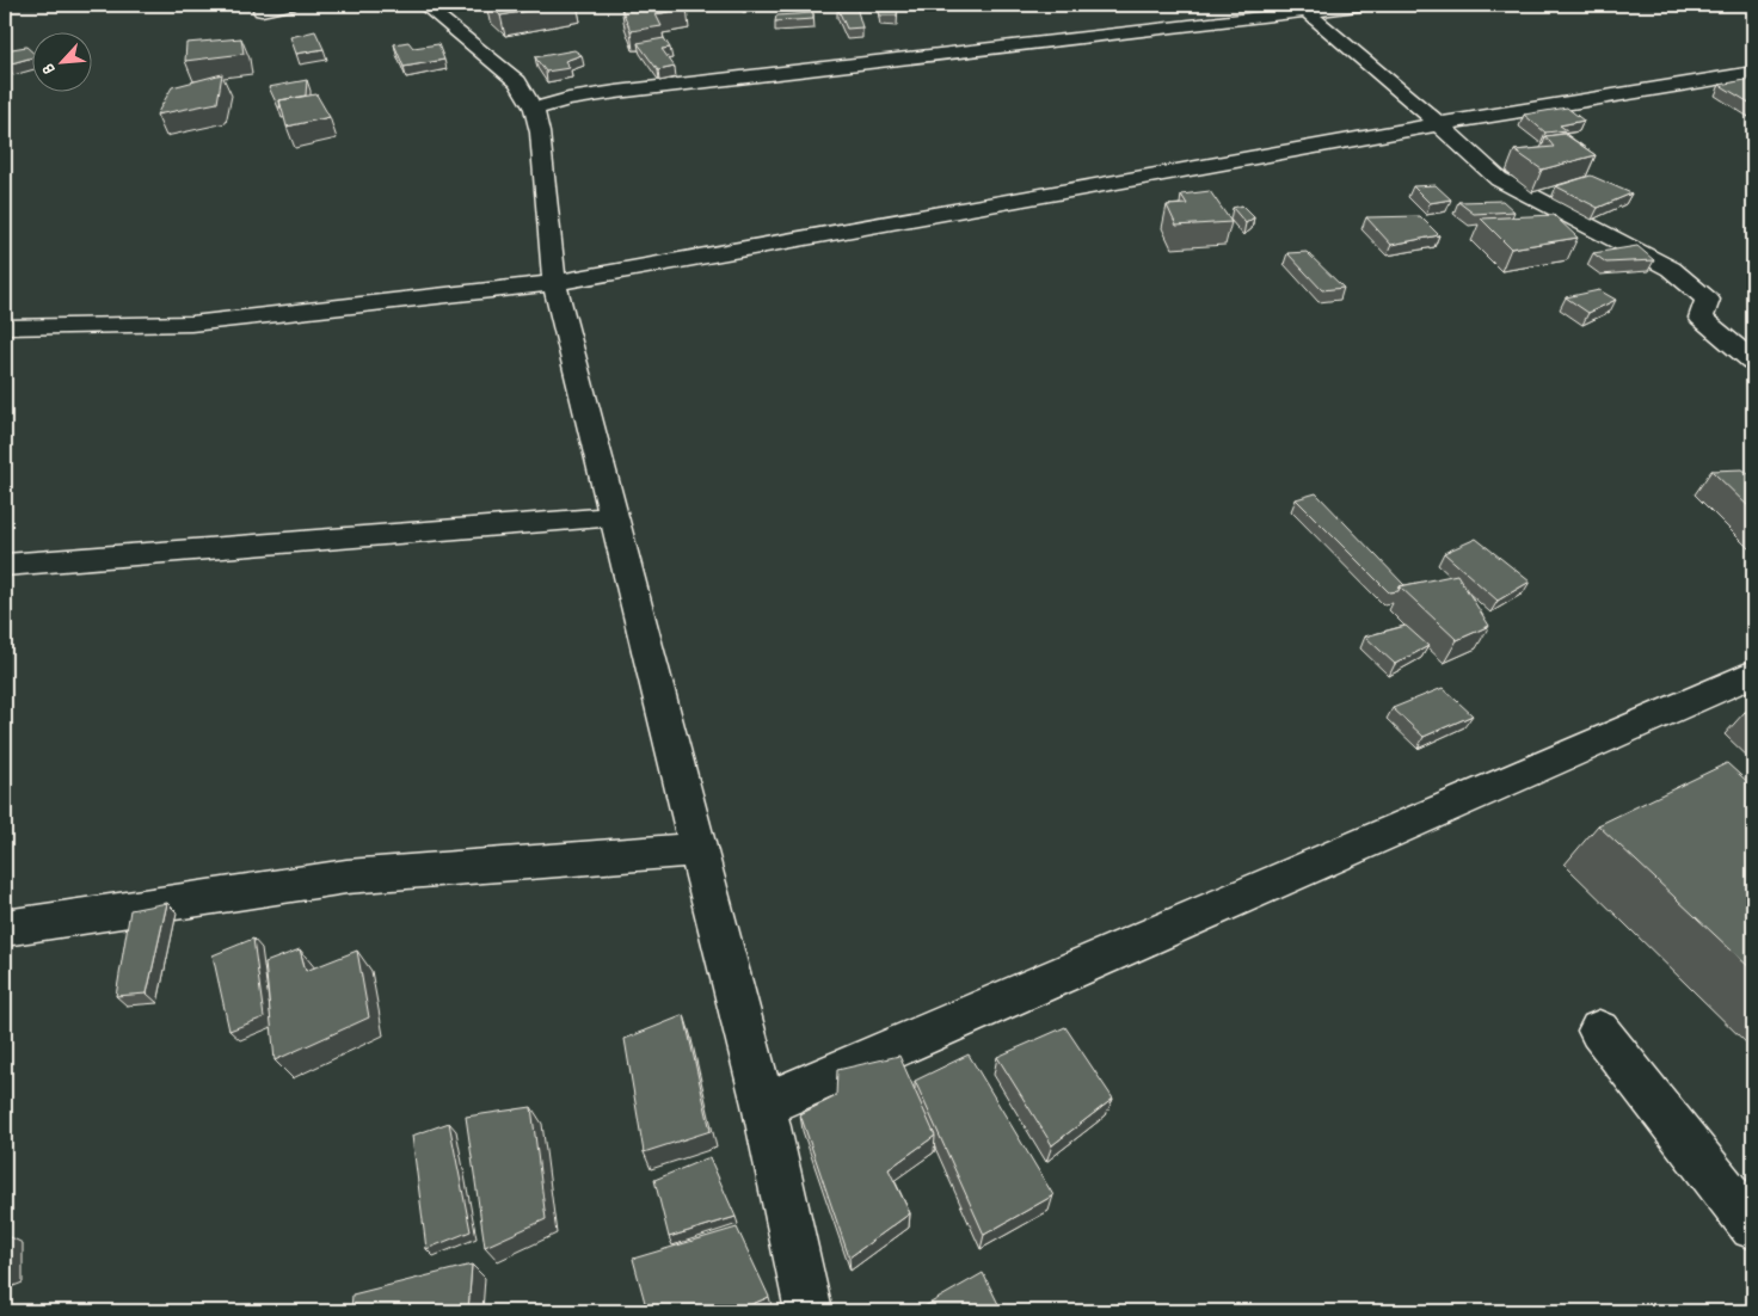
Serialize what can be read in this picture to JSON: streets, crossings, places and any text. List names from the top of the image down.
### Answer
{
  "north": "bottom left"
}
